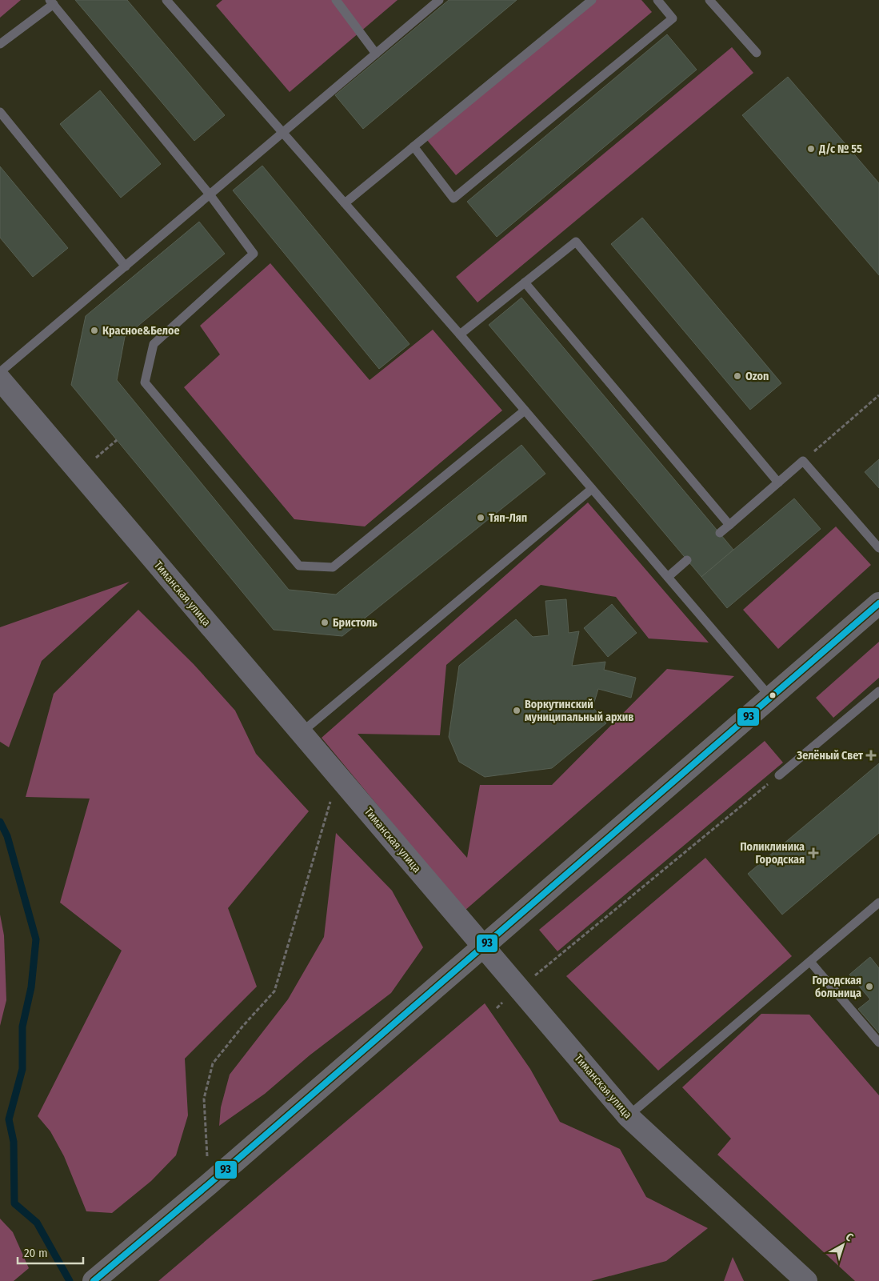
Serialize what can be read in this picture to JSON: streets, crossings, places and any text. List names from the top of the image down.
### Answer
{
  "streets": {
    "street": ["Тиманская улица"]
  },
  "places": {
    "other": [
      "Д/с № 55",
      "Красное&Белое",
      "Ozon",
      "Тяп-Ляп",
      "Бристоль",
      "Воркутинский муниципальный архив",
      "Городская больница"
    ],
    "health": ["Зелёный Свет", "Поликлиника Городская"]
  },
  "lines": ["transit line 93"],
  "scale_bar": "20 m",
  "north": "top right"
}
